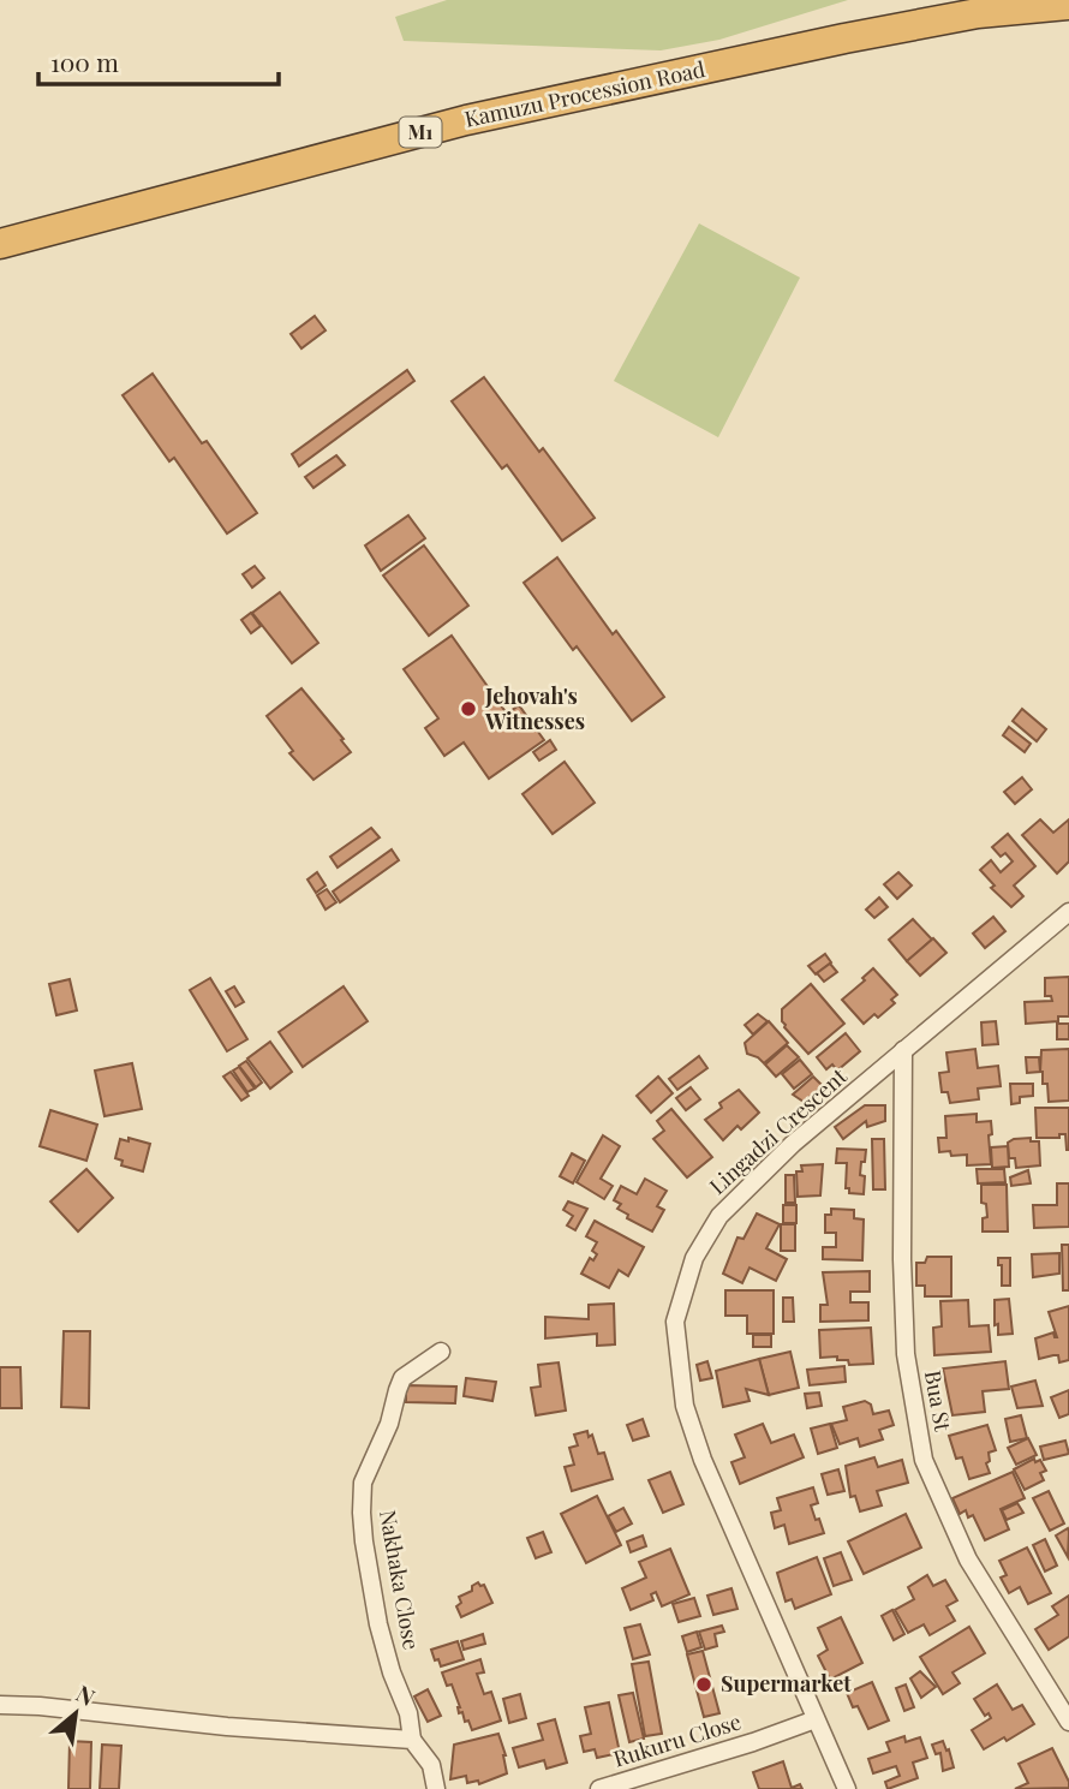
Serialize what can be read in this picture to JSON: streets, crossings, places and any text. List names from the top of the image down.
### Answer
{
  "streets": {
    "highway": ["Kamuzu Procession Road", "M1"],
    "street": [
      "Lingadzi Crescent",
      "Bua St",
      "Nakhaka Close",
      "Rukuru Close"
    ]
  },
  "crossings": [
    ["Lingadzi Crescent", "Bua St"],
    ["Lingadzi Crescent", "Rukuru Close"]
  ],
  "places": ["Jehovah's Witnesses", "Supermarket"],
  "scale_bar": "100 m",
  "north": "top right"
}
